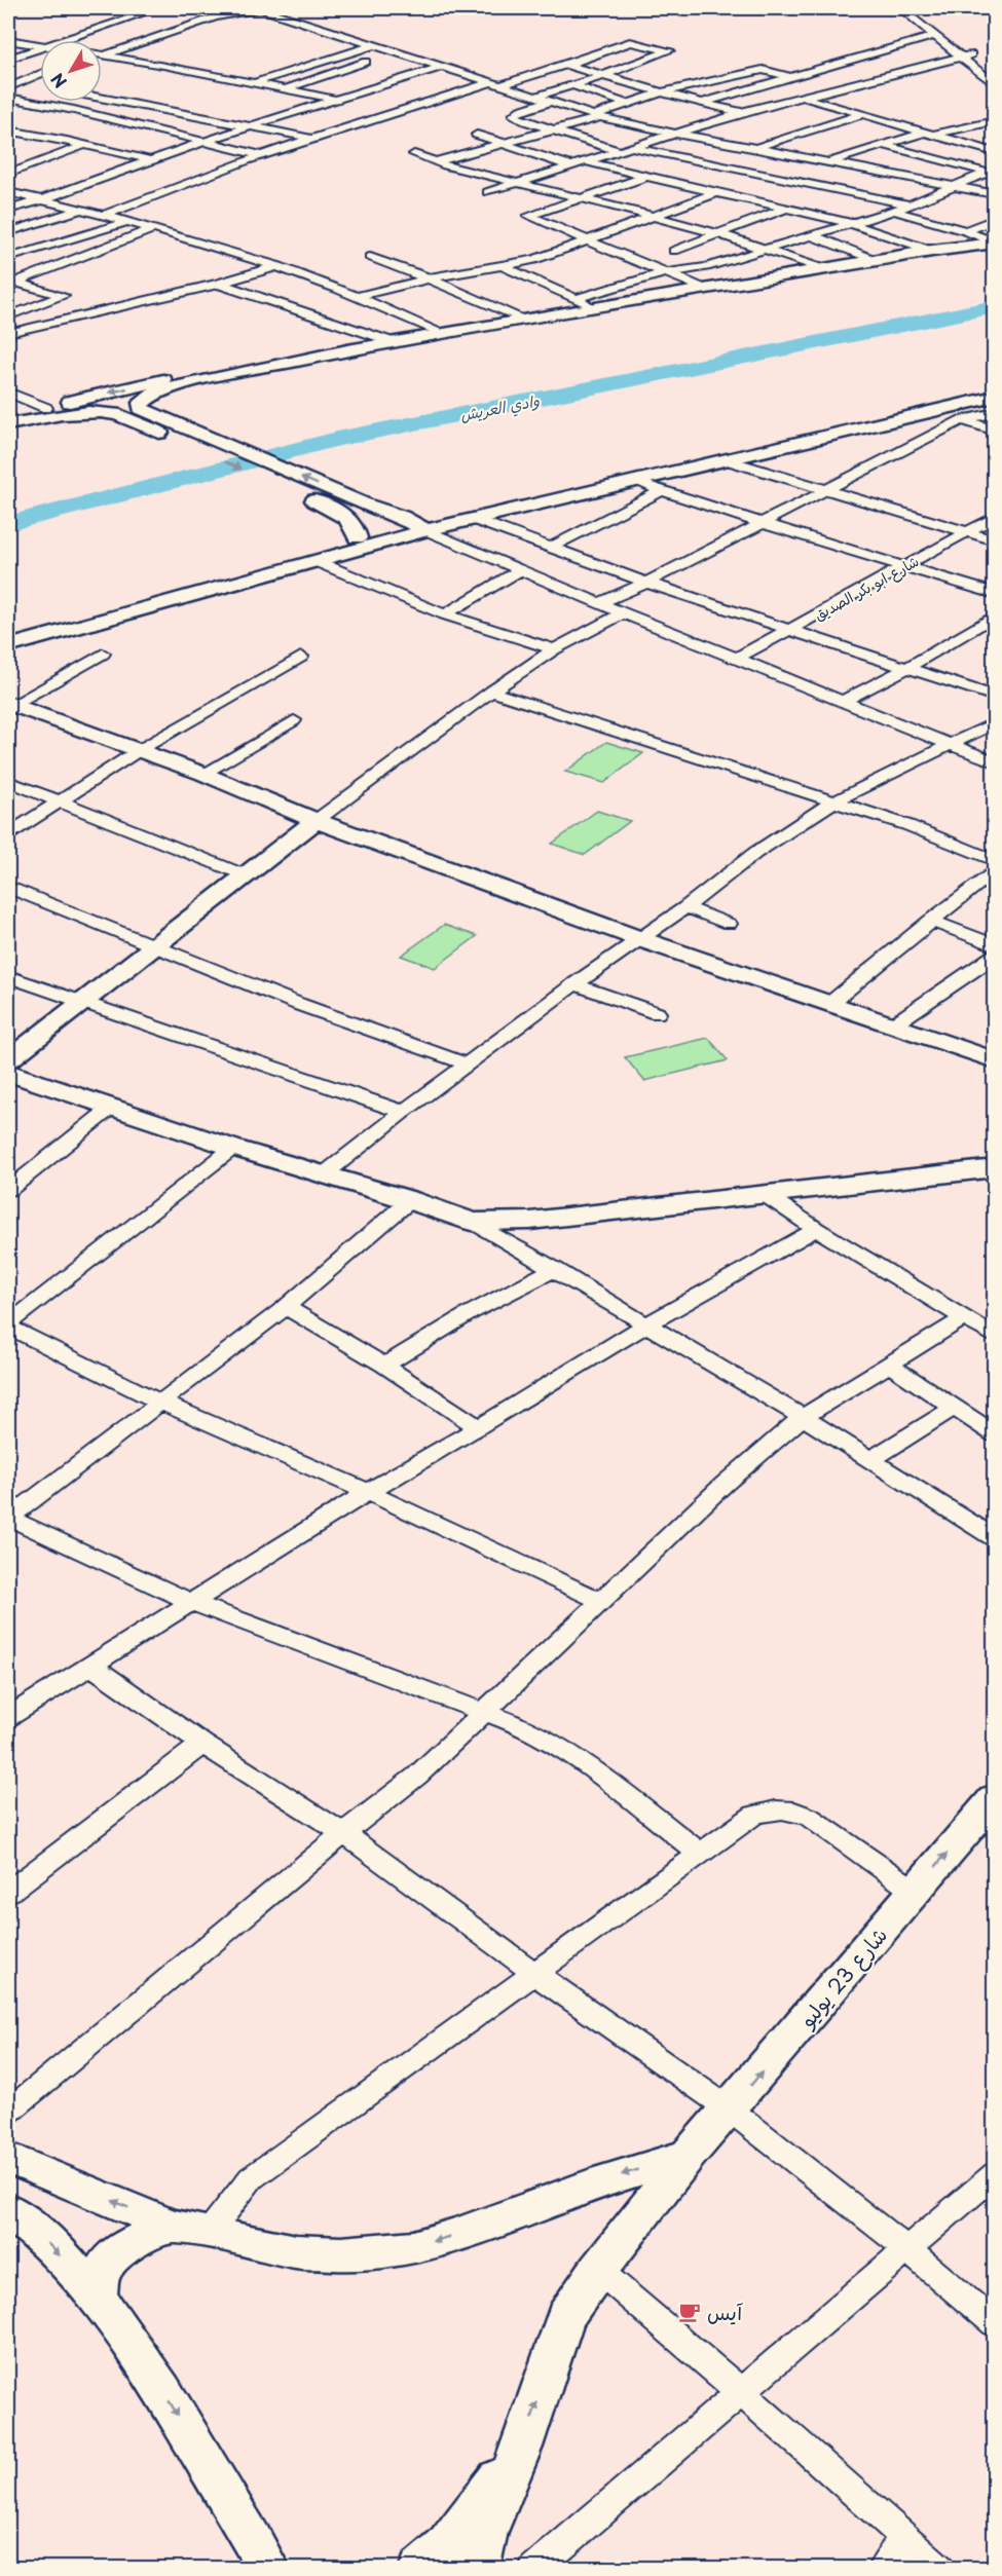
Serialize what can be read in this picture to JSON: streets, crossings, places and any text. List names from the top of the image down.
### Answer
{
  "streets": {
    "street": ["شارع ابو بكر الصديق", "شارع 23 يوليو"]
  },
  "water": ["وادي العريش"],
  "places": {
    "cafe": ["آيس"]
  },
  "north": "bottom left"
}
